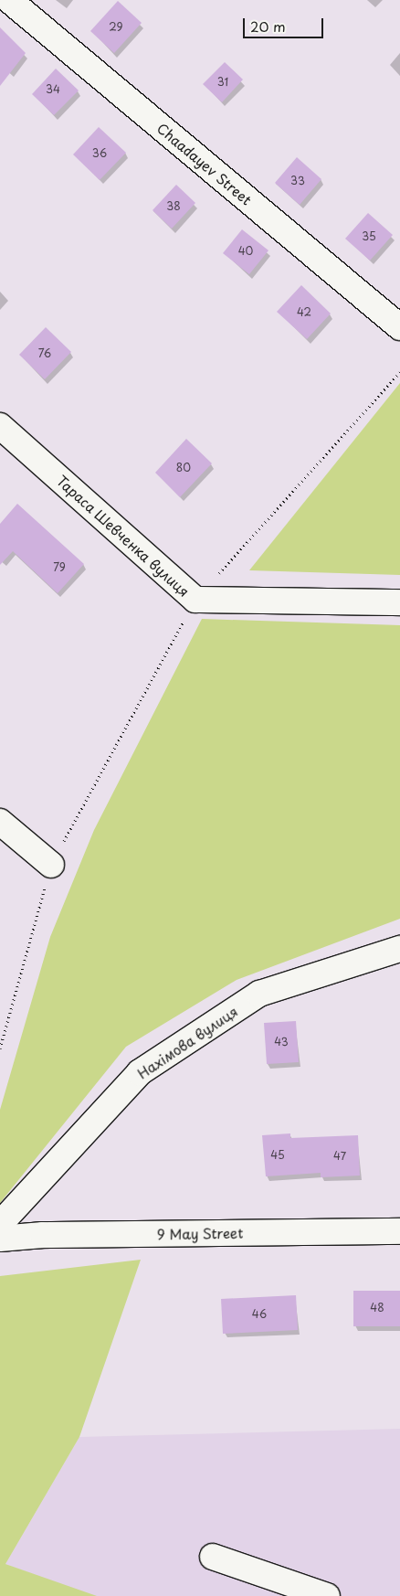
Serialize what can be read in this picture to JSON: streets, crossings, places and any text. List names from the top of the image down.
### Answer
{
  "streets": {
    "street": [
      "Chaadayev Street",
      "Тараса Шевченка вулиця",
      "Нахімова вулиця",
      "9 May Street"
    ]
  },
  "house_numbers": [
    "29",
    "31",
    "34",
    "36",
    "33",
    "38",
    "35",
    "40",
    "42",
    "76",
    "80",
    "79",
    "43",
    "45",
    "47",
    "48",
    "46"
  ],
  "scale_bar": "20 m"
}
